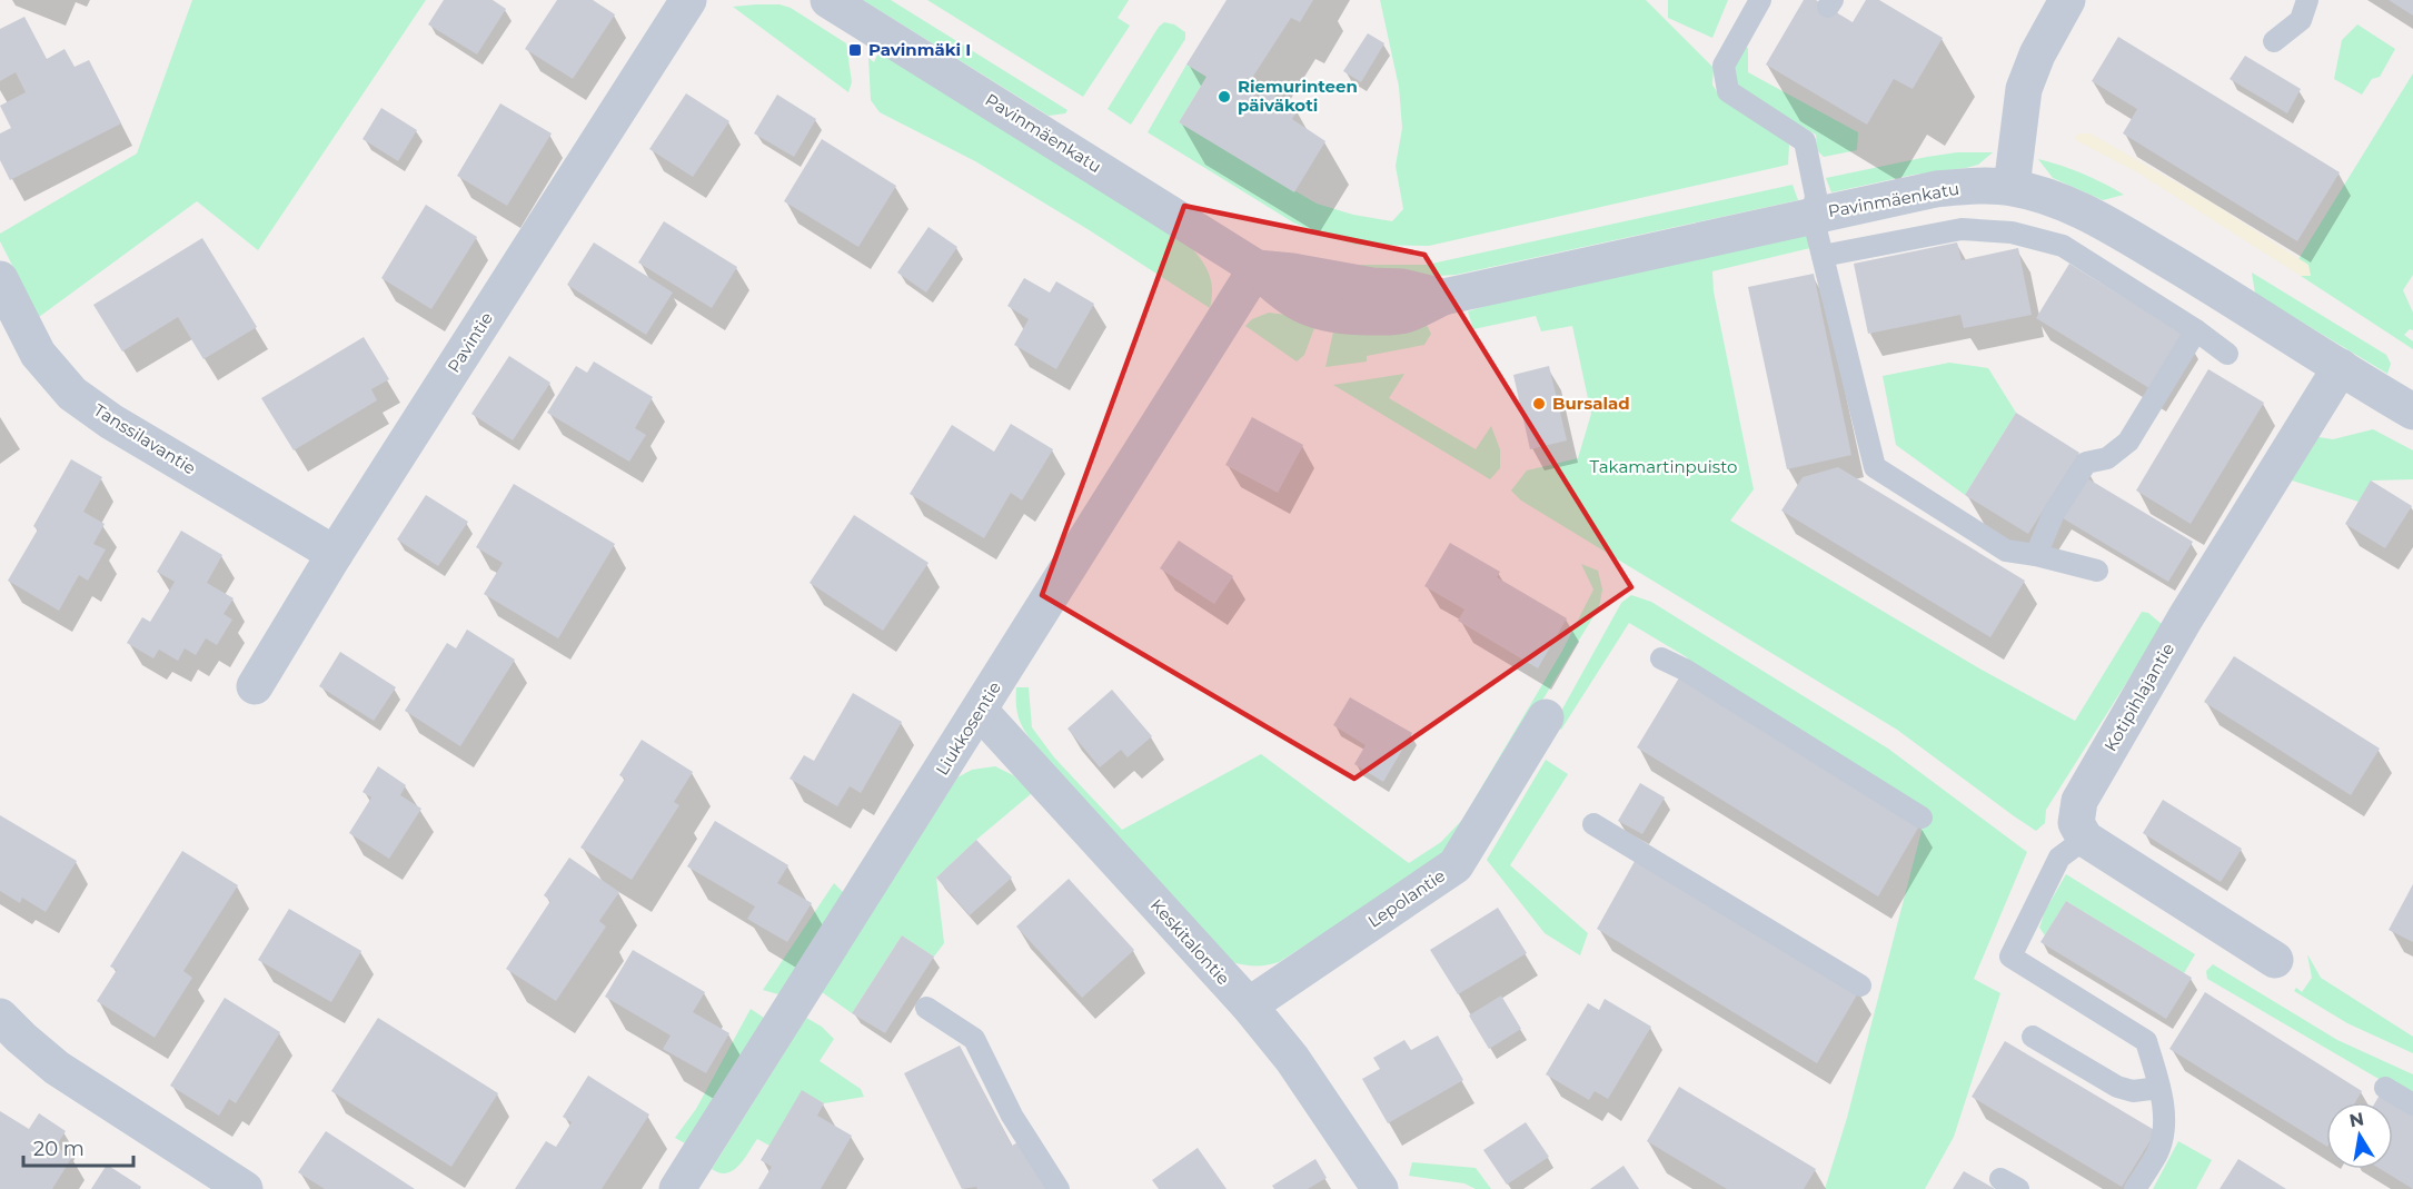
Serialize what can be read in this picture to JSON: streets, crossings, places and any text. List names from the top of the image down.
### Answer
{
  "streets": {
    "street": [
      "Pavinmäenkatu",
      "Pavintie",
      "Tanssilavantie",
      "Kotipihlajantie",
      "Liukkosentie",
      "Lepolantie",
      "Keskitalontie"
    ]
  },
  "crossings": [
    ["Pavinmäenkatu", "Kotipihlajantie"],
    ["Pavinmäenkatu", "Liukkosentie"],
    ["Pavintie", "Tanssilavantie"],
    ["Liukkosentie", "Keskitalontie"],
    ["Lepolantie", "Keskitalontie"]
  ],
  "parks": ["Takamartinpuisto"],
  "places": {
    "transit": ["Pavinmäki I"],
    "other": ["Riemurinteen päiväkoti", "Bursalad"]
  },
  "scale_bar": "20 m",
  "north": "top"
}
